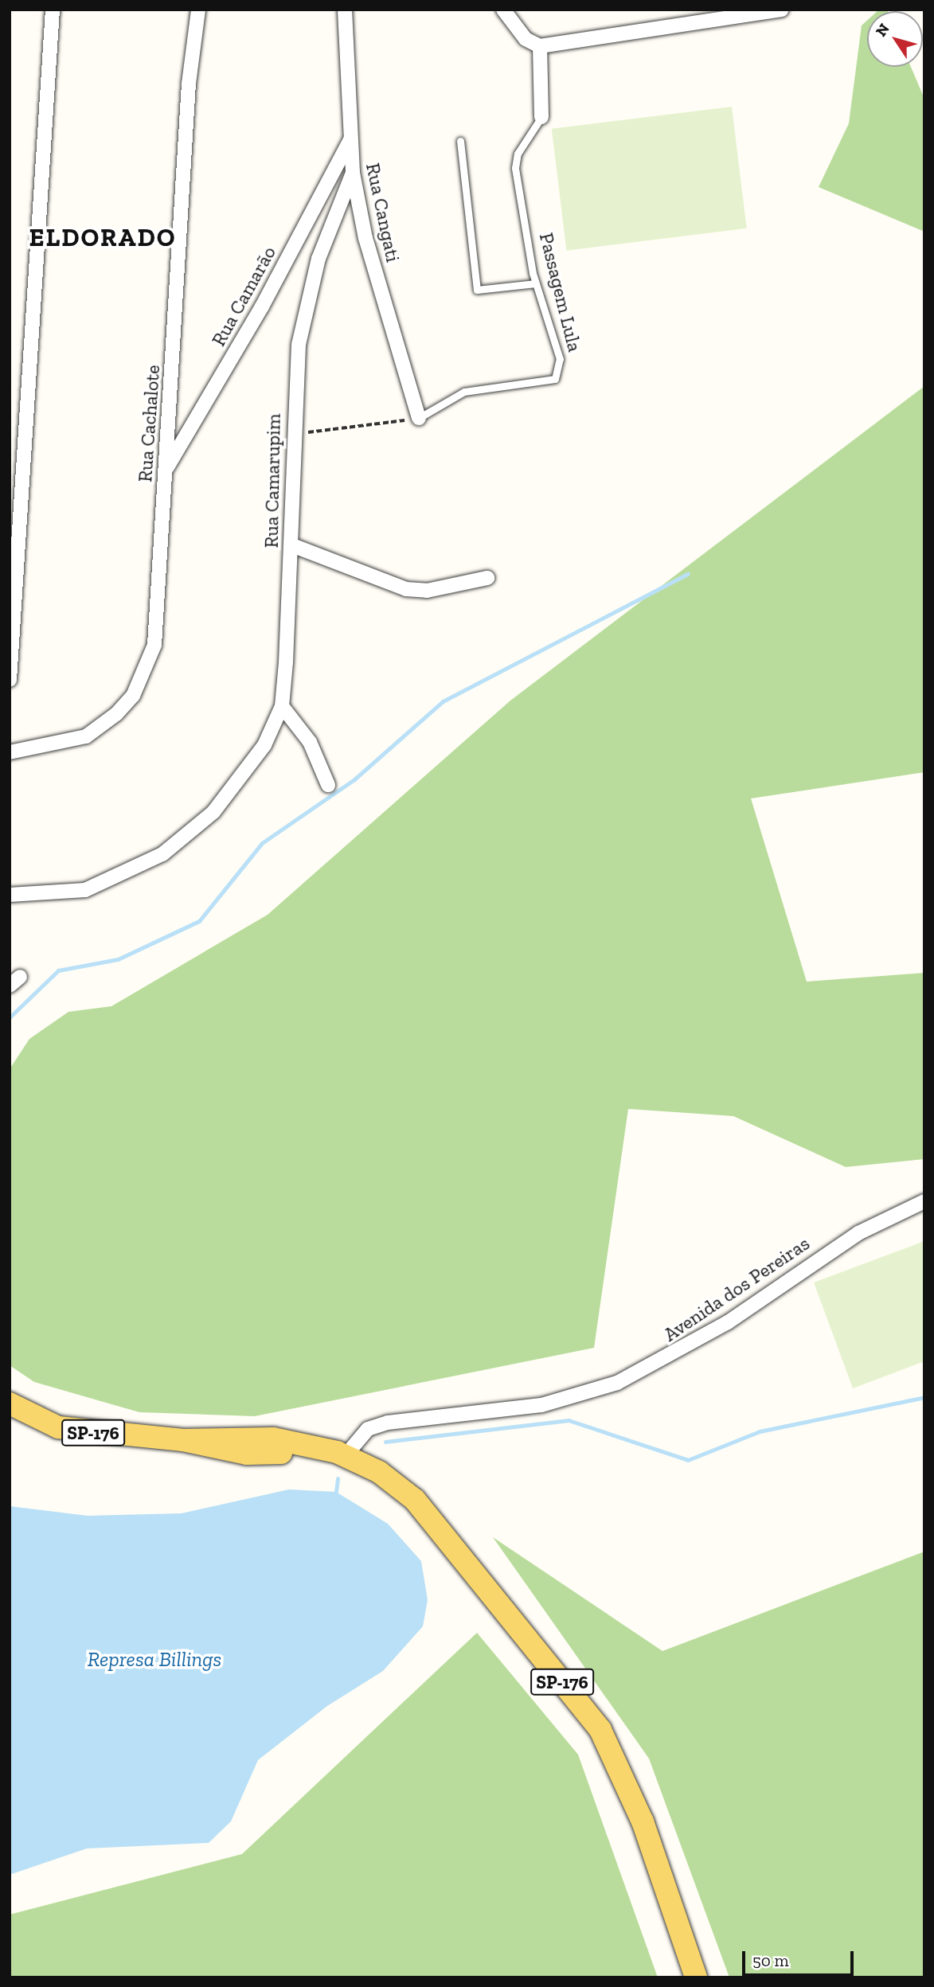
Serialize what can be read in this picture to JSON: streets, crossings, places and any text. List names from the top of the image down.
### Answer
{
  "streets": {
    "main road": ["SP-176"],
    "street": [
      "Rua Cangati",
      "Passagem Lula",
      "Rua Camarão",
      "Rua Cachalote",
      "Rua Camarupim",
      "Avenida dos Pereiras"
    ]
  },
  "crossings": [
    ["Rua Cangati", "Passagem Lula"],
    ["Rua Cangati", "Rua Camarão"],
    ["Rua Cangati", "Rua Camarupim"],
    ["Rua Camarão", "Rua Cachalote"],
    ["Avenida dos Pereiras", "SP-176"]
  ],
  "districts": ["ELDORADO"],
  "water": ["Represa Billings"],
  "scale_bar": "50 m",
  "north": "top left"
}
